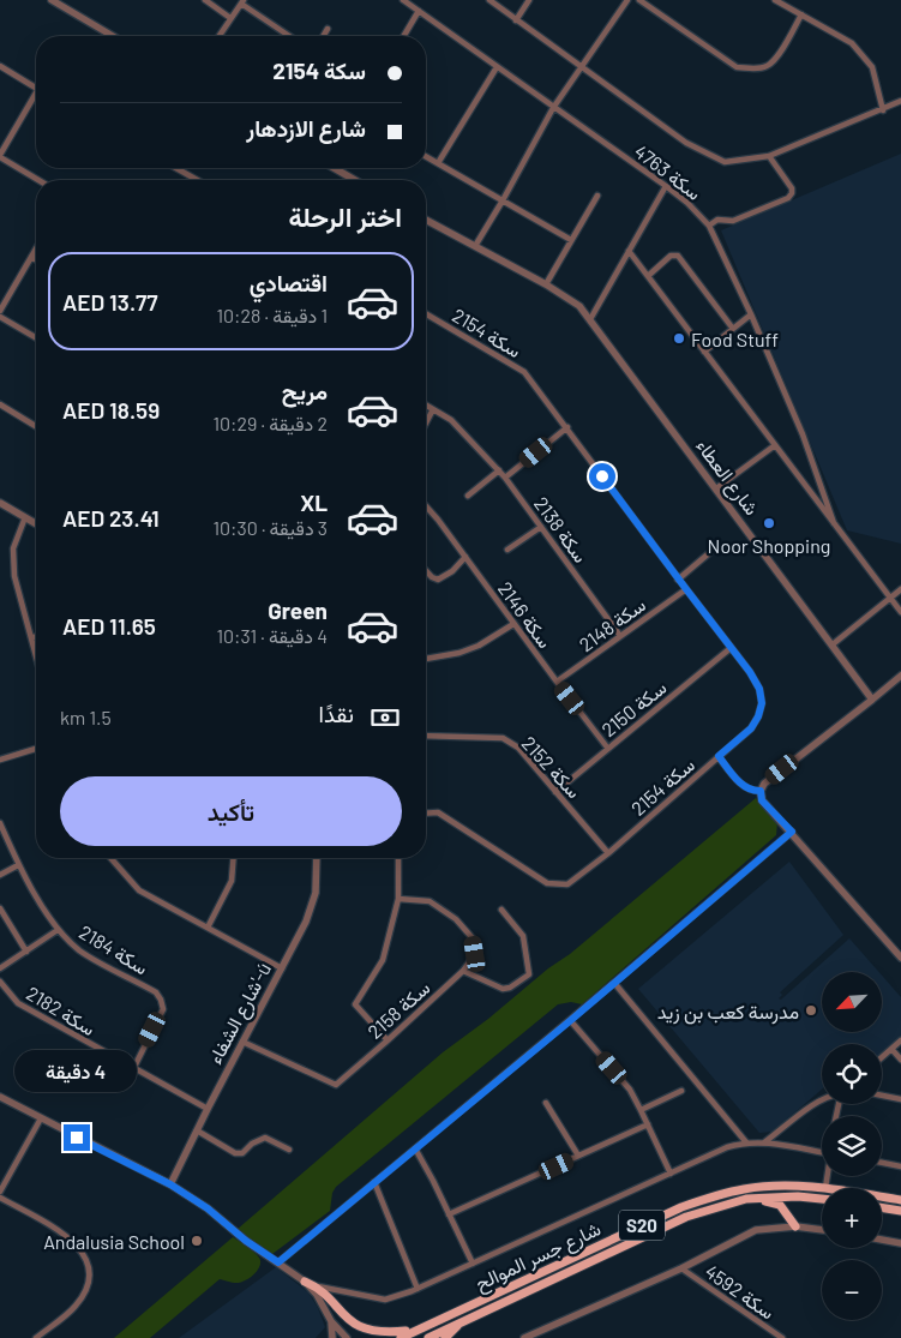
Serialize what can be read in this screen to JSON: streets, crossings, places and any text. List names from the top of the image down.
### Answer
{
  "streets": {
    "main road": ["S20", "شارع جسر الموالح"],
    "street": [
      "سكة 4763",
      "سكة 2154",
      "شارع العطاء",
      "سكة 2138",
      "سكة 2146",
      "سكة 2148",
      "سكة 2150",
      "سكة 2152",
      "سكة 2184",
      "سكة 2158",
      "سكة 2182",
      "شارع الشفاء'-ú",
      "سكة 4592"
    ]
  },
  "crossings": [
    ["سكة 2154", "سكة 2148"],
    ["سكة 2154", "سكة 2150"],
    ["سكة 2154", "سكة 2152"],
    ["سكة 2138", "سكة 2148"],
    ["سكة 2146", "سكة 2148"],
    ["سكة 2146", "سكة 2150"],
    ["سكة 2150", "سكة 2152"],
    ["سكة 2184", "سكة 2182"],
    ["سكة 2158", "شارع الشفاء'-ú"],
    ["سكة 2182", "شارع الشفاء'-ú"]
  ],
  "places": [
    "Food Stuff",
    "Noor Shopping",
    "مدرسة كعب بن زيد",
    "Andalusia School"
  ],
  "north": "bottom left",
  "page": {
    "banner": ["سكة 2154", "شارع الازدهار"],
    "heading": "اختر الرحلة",
    "list": [
      {
        "name": "اقتصادي",
        "note": "1 دقيقة · 10:28",
        "value": "AED 13.77"
      },
      {
        "name": "مريح",
        "note": "2 دقيقة · 10:29",
        "value": "AED 18.59"
      },
      {
        "name": "XL",
        "note": "3 دقيقة · 10:30",
        "value": "AED 23.41"
      },
      {
        "name": "Green",
        "note": "4 دقيقة · 10:31",
        "value": "AED 11.65"
      }
    ],
    "pay": ["نقدًا", "1.5 km"],
    "buttons": "تأكيد",
    "map_buttons": ["+", "−"],
    "bubble": "4 دقيقة"
  }
}
